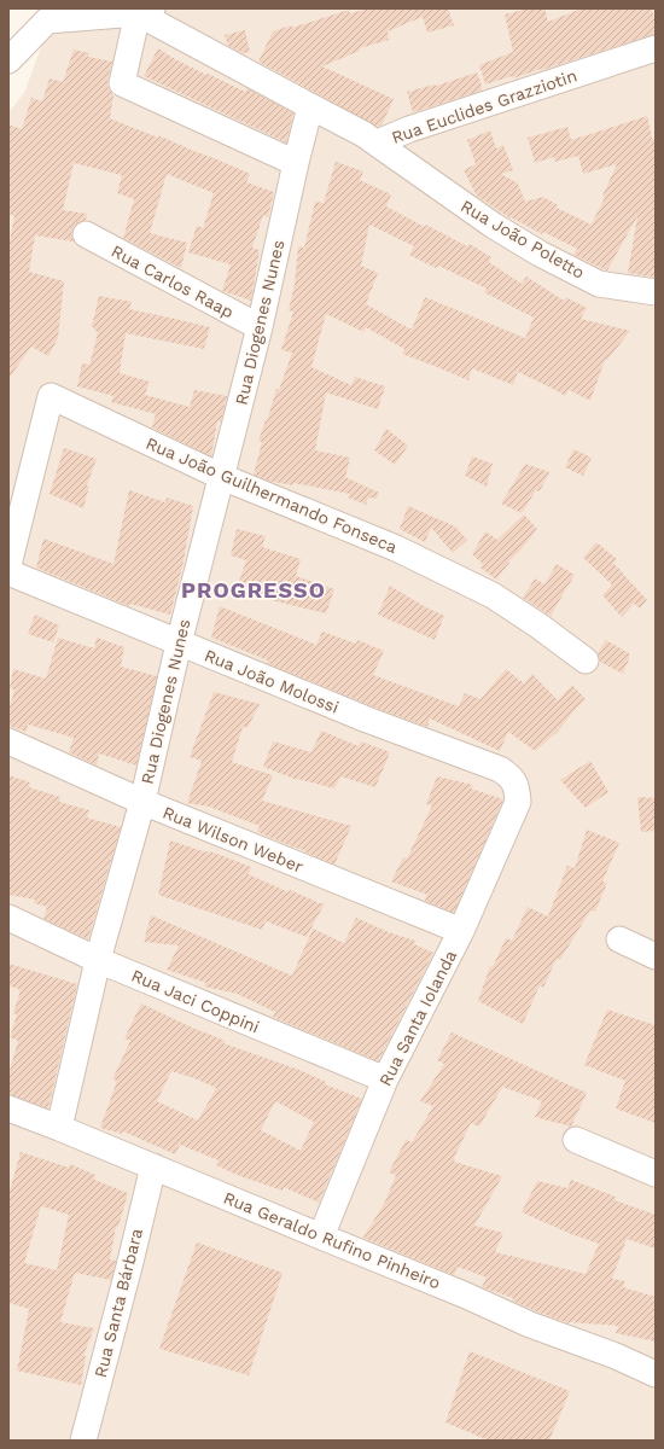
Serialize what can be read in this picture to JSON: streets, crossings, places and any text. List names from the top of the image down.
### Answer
{
  "streets": {
    "street": [
      "Rua Euclides Grazziotin",
      "Rua João Poletto",
      "Rua Carlos Raap",
      "Rua Diogenes Nunes",
      "Rua João Guilhermando Fonseca",
      "Rua João Molossi",
      "Rua Wilson Weber",
      "Rua Jaci Coppini",
      "Rua Santa Iolanda",
      "Rua Geraldo Rufino Pinheiro",
      "Rua Santa Bárbara"
    ]
  },
  "crossings": [
    ["Rua Euclides Grazziotin", "Rua João Poletto"],
    ["Rua Euclides Grazziotin", "Rua Diogenes Nunes"],
    ["Rua Carlos Raap", "Rua Diogenes Nunes"],
    ["Rua Diogenes Nunes", "Rua João Guilhermando Fonseca"],
    ["Rua Diogenes Nunes", "Rua João Molossi"],
    ["Rua Diogenes Nunes", "Rua Wilson Weber"],
    ["Rua Diogenes Nunes", "Rua Jaci Coppini"],
    ["Rua Diogenes Nunes", "Rua Geraldo Rufino Pinheiro"],
    ["Rua João Molossi", "Rua Santa Iolanda"],
    ["Rua Wilson Weber", "Rua Santa Iolanda"],
    ["Rua Jaci Coppini", "Rua Santa Iolanda"],
    ["Rua Santa Iolanda", "Rua Geraldo Rufino Pinheiro"],
    ["Rua Geraldo Rufino Pinheiro", "Rua Santa Bárbara"]
  ],
  "districts": ["PROGRESSO"]
}
